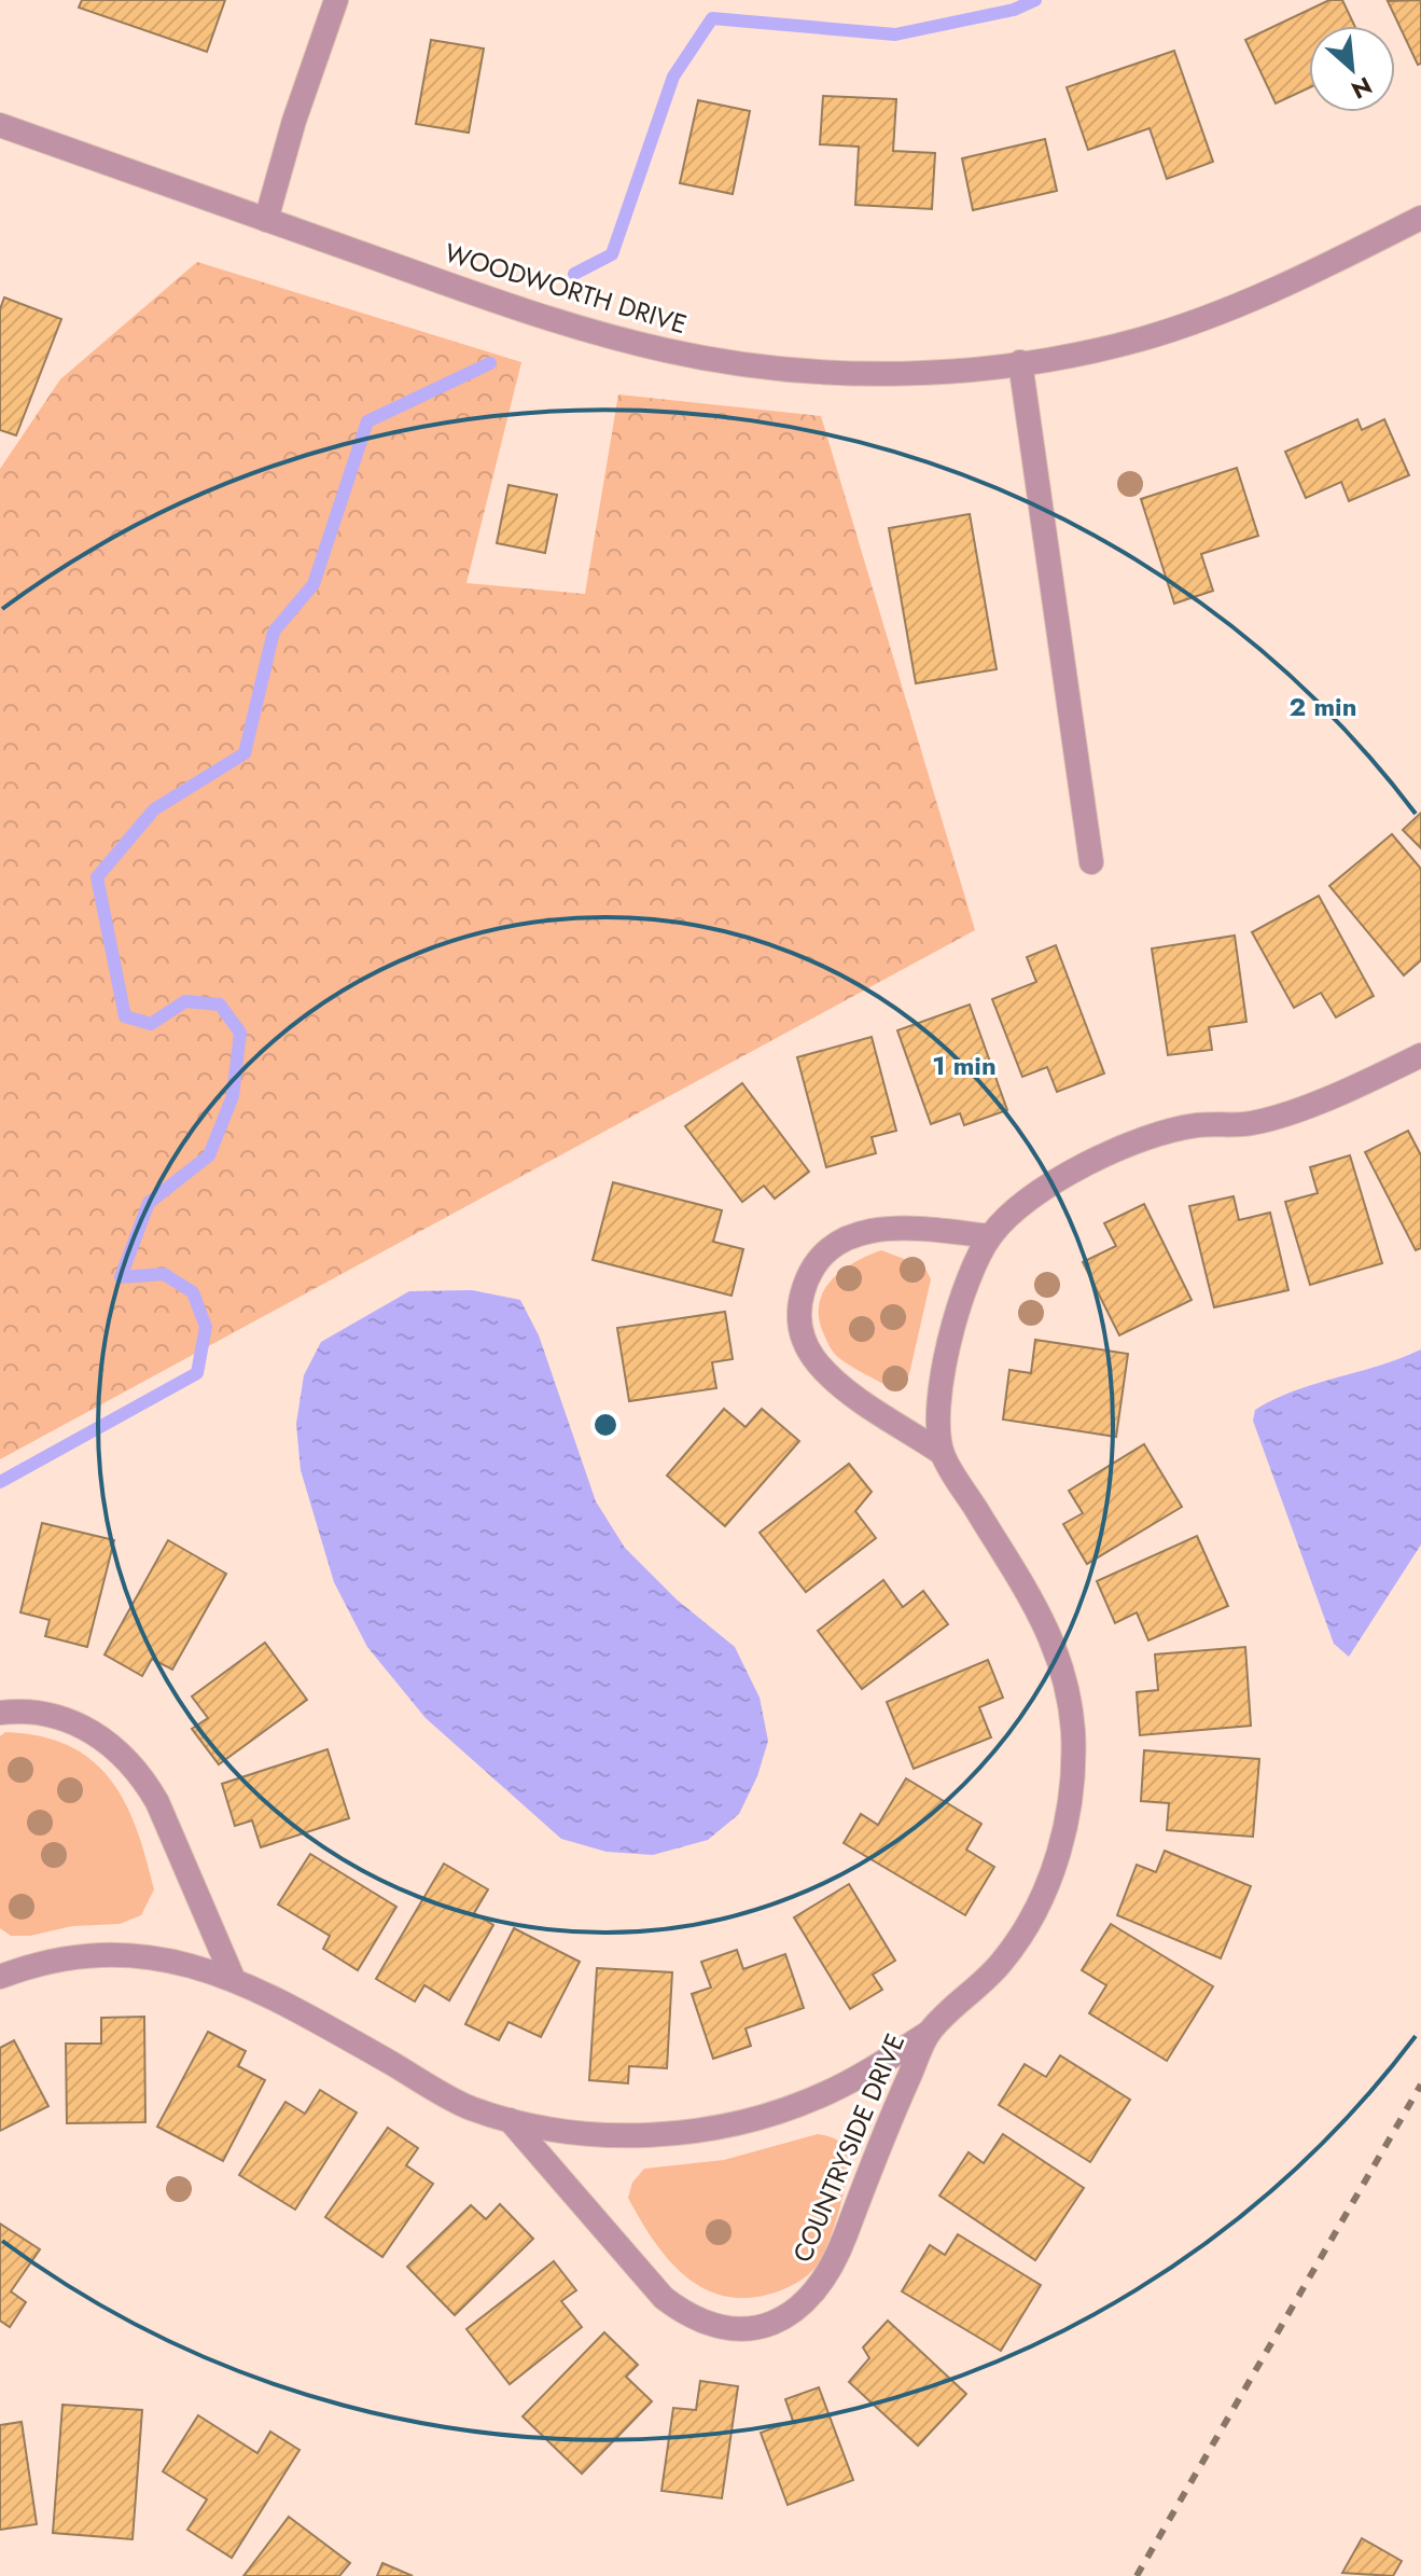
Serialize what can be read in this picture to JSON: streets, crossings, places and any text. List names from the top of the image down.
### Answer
{
  "streets": {
    "street": ["WOODWORTH DRIVE", "COUNTRYSIDE DRIVE"]
  },
  "north": "bottom right",
  "rings": ["2 min", "1 min"]
}
